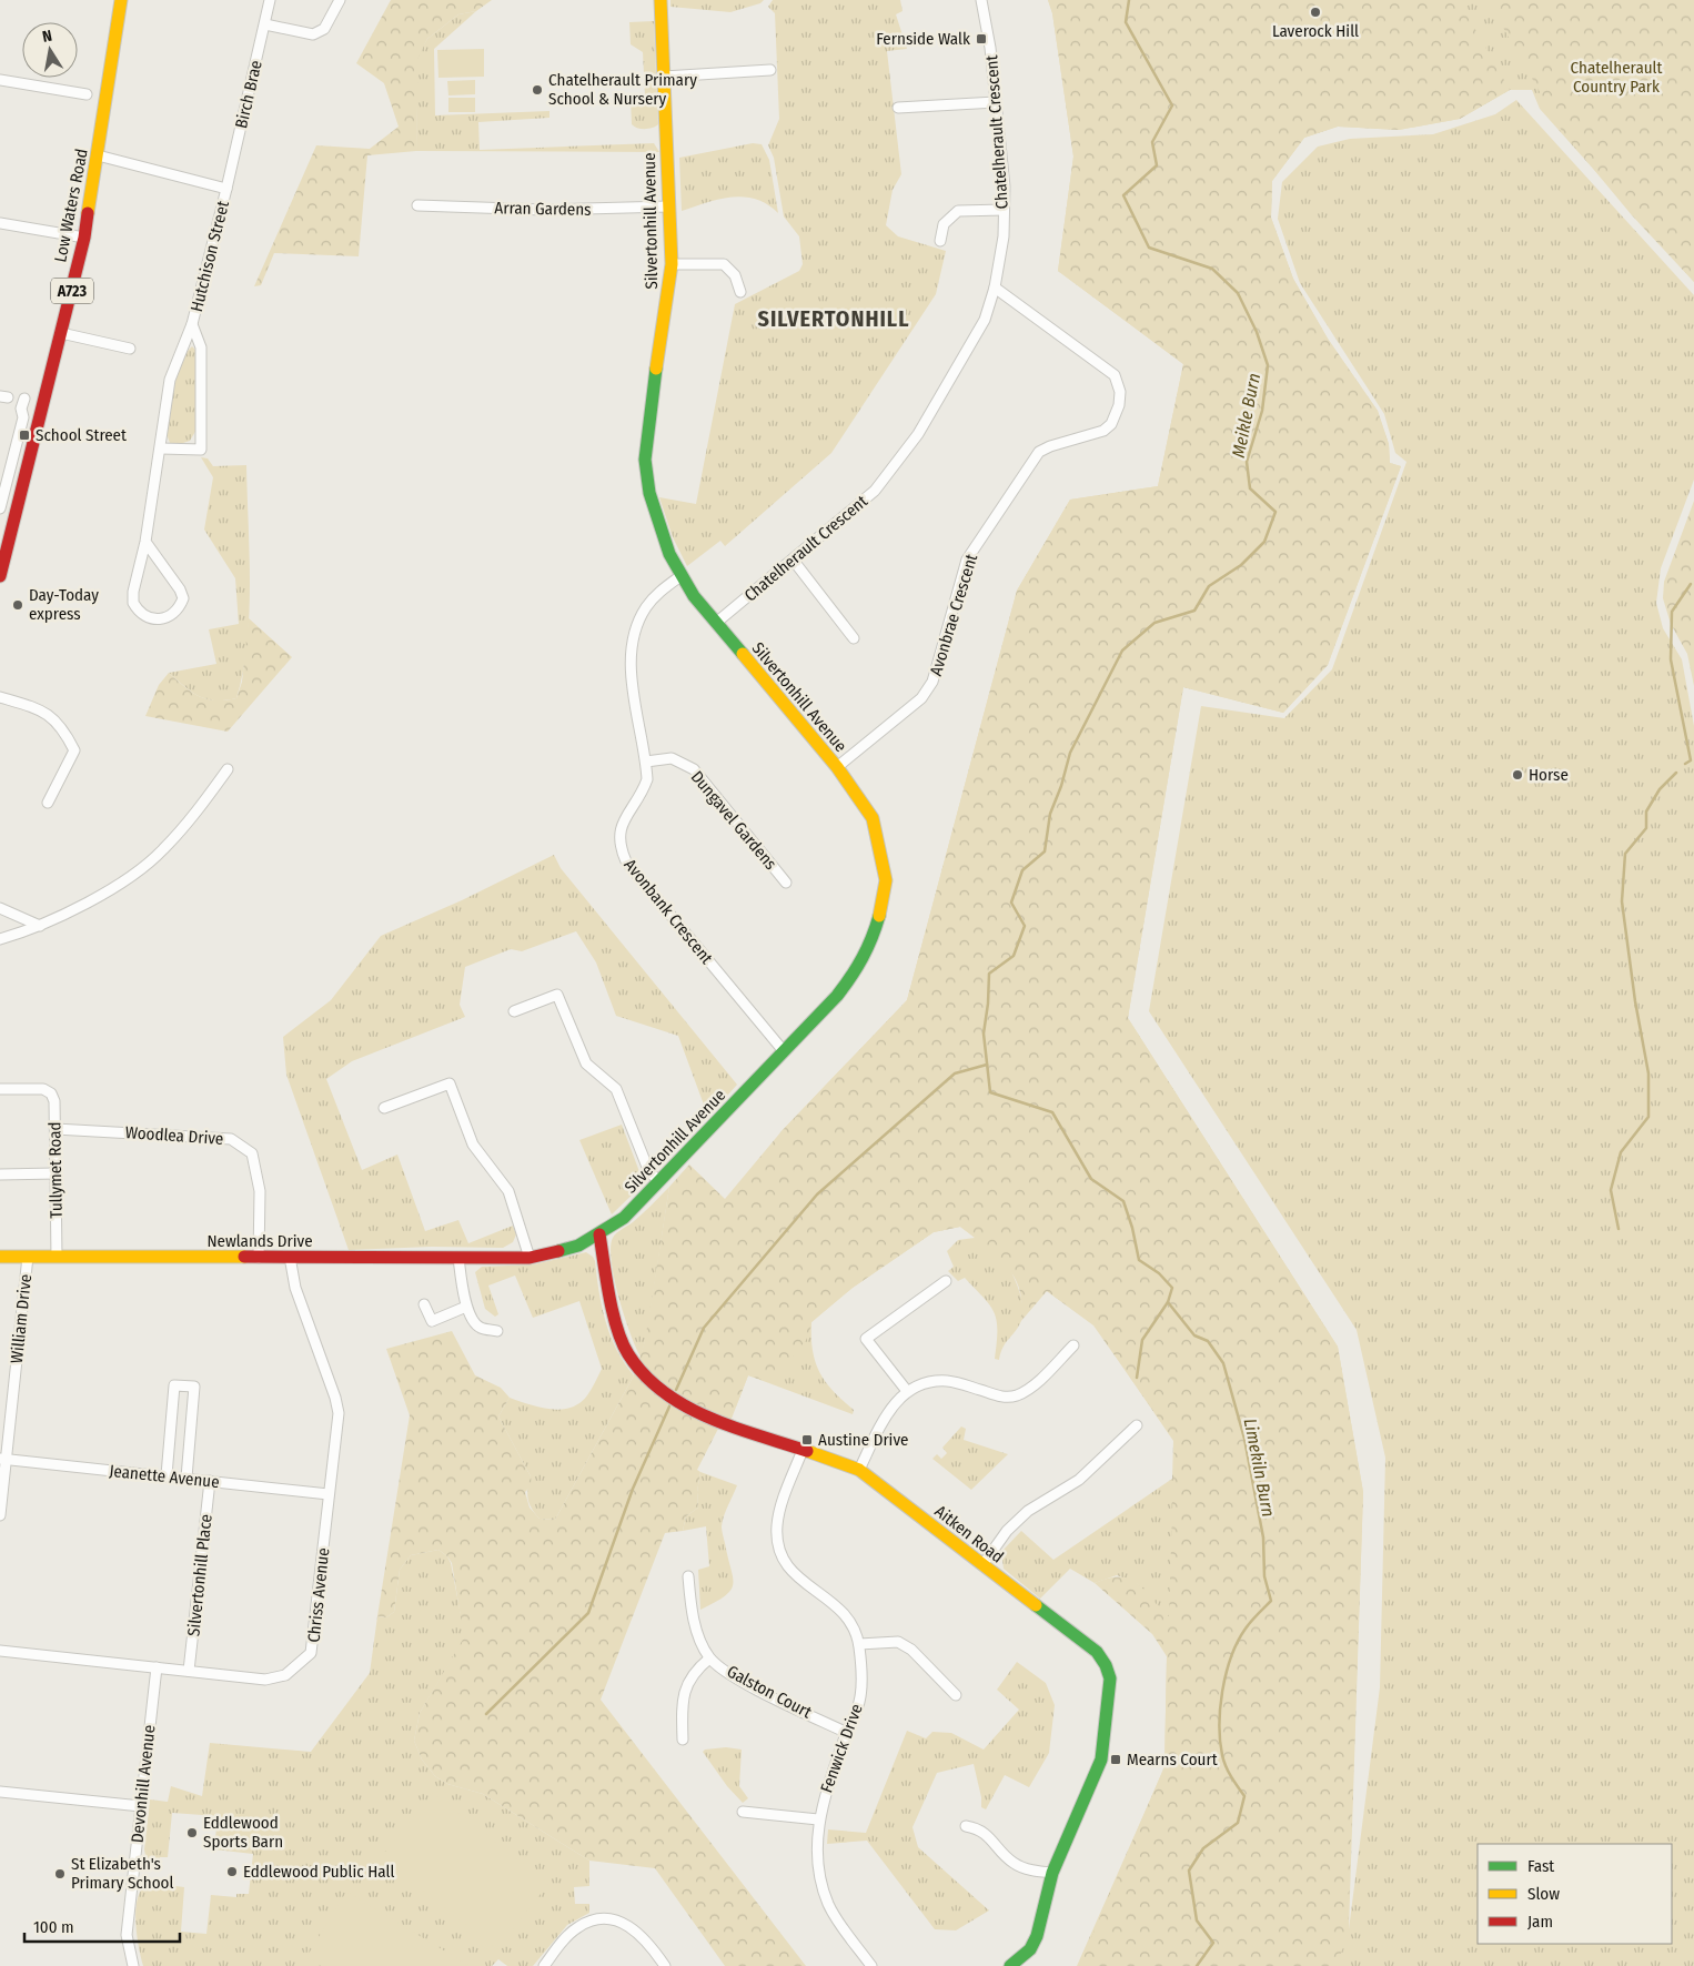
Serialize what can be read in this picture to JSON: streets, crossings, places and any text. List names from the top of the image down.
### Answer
{
  "streets": {
    "street": [
      "Birch Brae",
      "Chatelherault Crescent",
      "Low Waters Road",
      "Arran Gardens",
      "Silvertonhill Avenue",
      "Hutchison Street",
      "A723",
      "Avonbrae Crescent",
      "Dungavel Gardens",
      "Avonbank Crescent",
      "Woodlea Drive",
      "Tullymet Road",
      "Newlands Drive",
      "William Drive",
      "Jeanette Avenue",
      "Aitken Road",
      "Silvertonhill Place",
      "Chriss Avenue",
      "Galston Court",
      "Fenwick Drive",
      "Devonhill Avenue"
    ]
  },
  "crossings": [
    ["Birch Brae", "Hutchison Street"],
    ["Chatelherault Crescent", "Silvertonhill Avenue"],
    ["Chatelherault Crescent", "Avonbrae Crescent"],
    ["Low Waters Road", "Hutchison Street"],
    ["Arran Gardens", "Silvertonhill Avenue"],
    ["Silvertonhill Avenue", "Avonbrae Crescent"],
    ["Silvertonhill Avenue", "Avonbank Crescent"],
    ["Silvertonhill Avenue", "Newlands Drive"],
    ["Silvertonhill Avenue", "Aitken Road"],
    ["Dungavel Gardens", "Avonbank Crescent"],
    ["Woodlea Drive", "Tullymet Road"],
    ["Woodlea Drive", "Newlands Drive"],
    ["Tullymet Road", "Newlands Drive"],
    ["Newlands Drive", "William Drive"],
    ["Newlands Drive", "Chriss Avenue"],
    ["William Drive", "Jeanette Avenue"],
    ["Jeanette Avenue", "Silvertonhill Place"],
    ["Jeanette Avenue", "Chriss Avenue"],
    ["Aitken Road", "Fenwick Drive"],
    ["Silvertonhill Place", "Chriss Avenue"],
    ["Chriss Avenue", "Devonhill Avenue"],
    ["Galston Court", "Fenwick Drive"]
  ],
  "districts": ["SILVERTONHILL"],
  "water": ["Meikle Burn", "Limekiln Burn"],
  "parks": ["Chatelherault Country Park"],
  "places": {
    "other": [
      "Laverock Hill",
      "Chatelherault Primary School & Nursery",
      "Day-Today express",
      "Horse",
      "Eddlewood Sports Barn",
      "Eddlewood Public Hall",
      "St Elizabeth's Primary School"
    ],
    "transit": [
      "Fernside Walk",
      "School Street",
      "Austine Drive",
      "Mearns Court"
    ]
  },
  "legend": ["Fast", "Slow", "Jam"],
  "scale_bar": "100 m",
  "north": "top"
}
